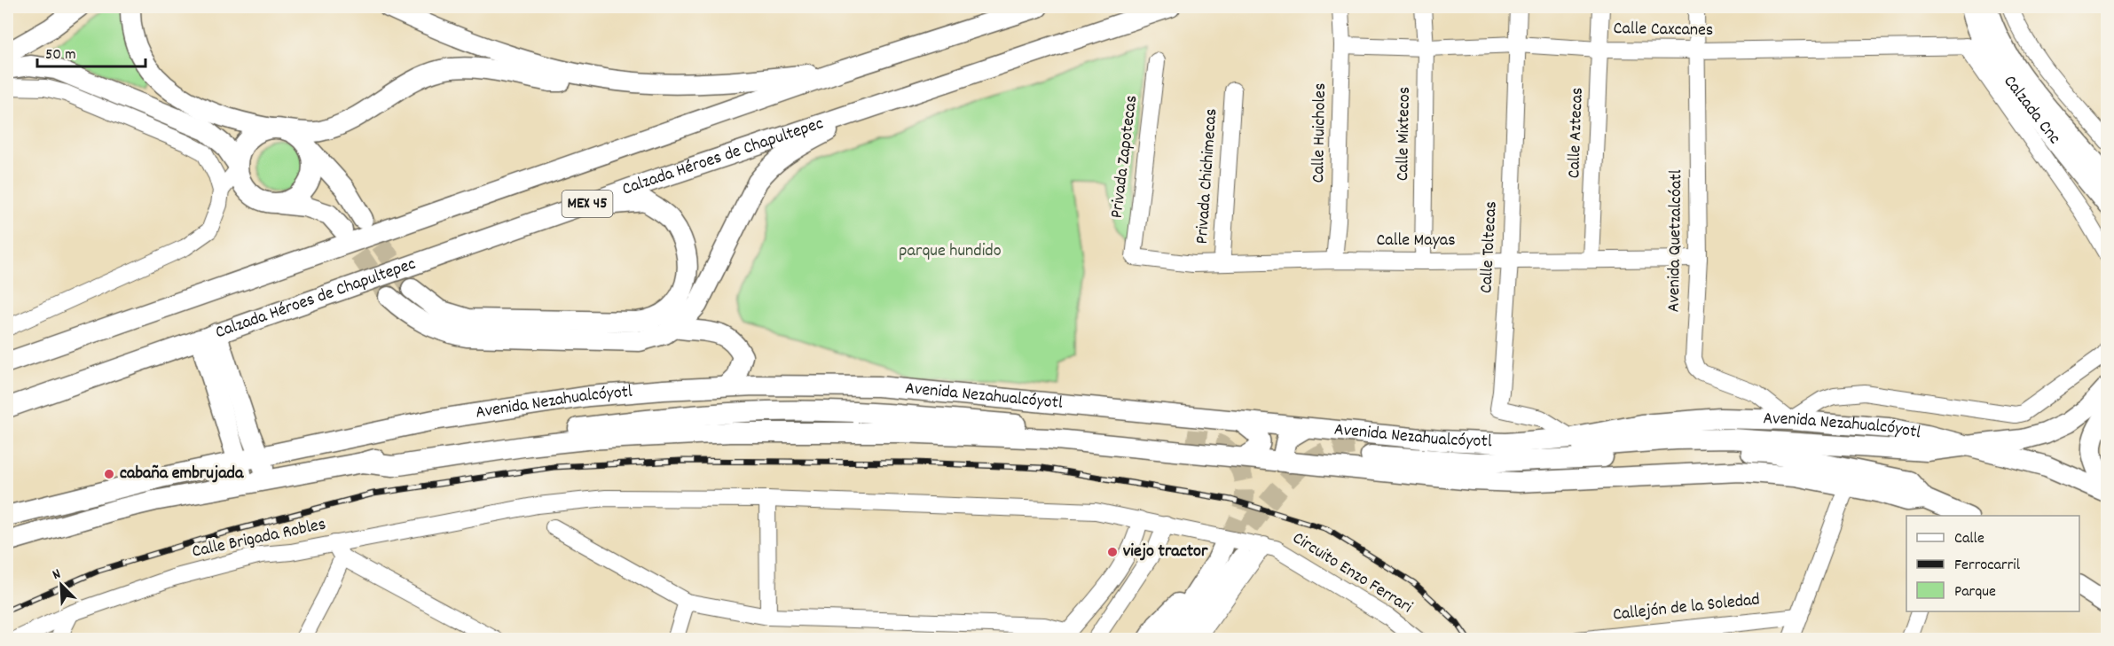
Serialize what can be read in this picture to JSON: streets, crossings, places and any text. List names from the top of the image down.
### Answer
{
  "streets": {
    "main road": [
      "Calzada Cnc",
      "Calzada Héroes de Chapultepec",
      "MEX 45",
      "Avenida Nezahualcóyotl"
    ],
    "street": [
      "Calle Caxcanes",
      "Calle Huicholes",
      "Calle Aztecas",
      "Calle Mixtecos",
      "Privada Zapotecas",
      "Privada Chichimecas",
      "Calle Mayas",
      "Avenida Quetzalcóatl",
      "Calle Toltecas",
      "Calle Brigada Robles",
      "Circuito Enzo Ferrari",
      "Callejón de la Soledad"
    ]
  },
  "crossings": [
    ["Calle Caxcanes", "Calzada Cnc"],
    ["Calle Caxcanes", "Calle Huicholes"],
    ["Calle Caxcanes", "Calle Aztecas"],
    ["Calle Caxcanes", "Calle Mixtecos"],
    ["Calle Caxcanes", "Avenida Quetzalcóatl"],
    ["Calle Caxcanes", "Calle Toltecas"],
    ["Calle Huicholes", "Calle Mayas"],
    ["Calle Aztecas", "Calle Mayas"],
    ["Calle Mixtecos", "Calle Mayas"],
    ["Privada Zapotecas", "Calle Mayas"],
    ["Privada Chichimecas", "Calle Mayas"],
    ["Calle Mayas", "Avenida Quetzalcóatl"],
    ["Calle Mayas", "Calle Toltecas"],
    ["Avenida Quetzalcóatl", "Avenida Nezahualcóyotl"],
    ["Calle Toltecas", "Avenida Nezahualcóyotl"],
    ["Calle Brigada Robles", "Circuito Enzo Ferrari"]
  ],
  "parks": ["parque hundido"],
  "places": ["cabaña embrujada", "viejo tractor"],
  "legend": ["Calle", "Ferrocarril", "Parque"],
  "scale_bar": "50 m",
  "north": "top left"
}
